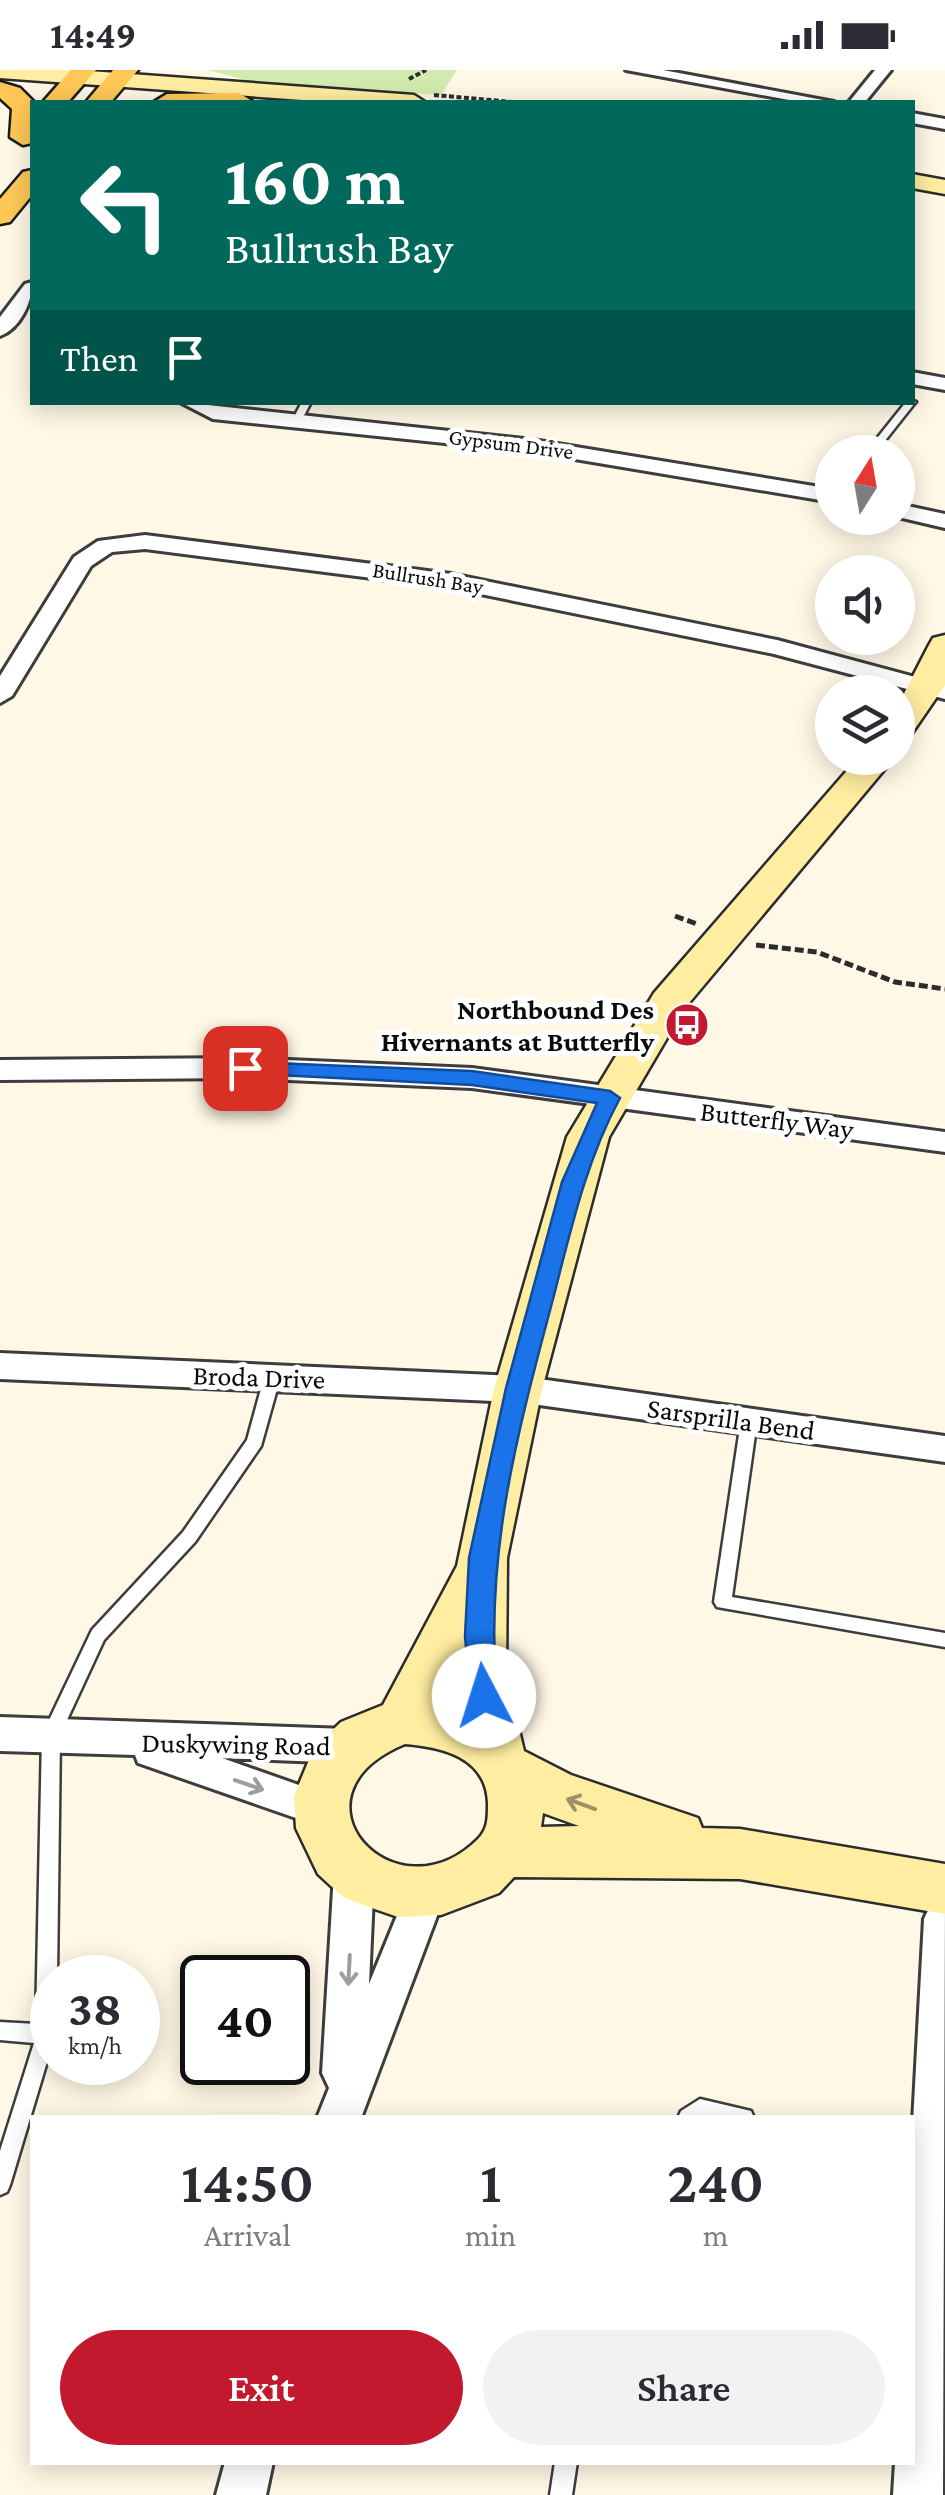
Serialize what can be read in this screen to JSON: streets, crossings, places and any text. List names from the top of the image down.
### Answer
{
  "streets": {
    "street": [
      "Gypsum Drive",
      "Bullrush Bay",
      "Butterfly Way",
      "Broda Drive",
      "Sarsprilla Bend",
      "Duskywing Road"
    ]
  },
  "crossings": [
    ["Broda Drive", "Sarsprilla Bend"]
  ],
  "places": {
    "bus stop": ["Northbound Des Hivernants at Butterfly"]
  },
  "north": "top",
  "page": {
    "status": "14:49",
    "turn": ["160 m", "Bullrush Bay"],
    "then": "Then",
    "speed": "38 km/h",
    "limit": "40",
    "eta": [
      "14:50",
      "Arrival",
      "1",
      "min",
      "240",
      "m"
    ],
    "buttons": ["Exit", "Share"]
  }
}
